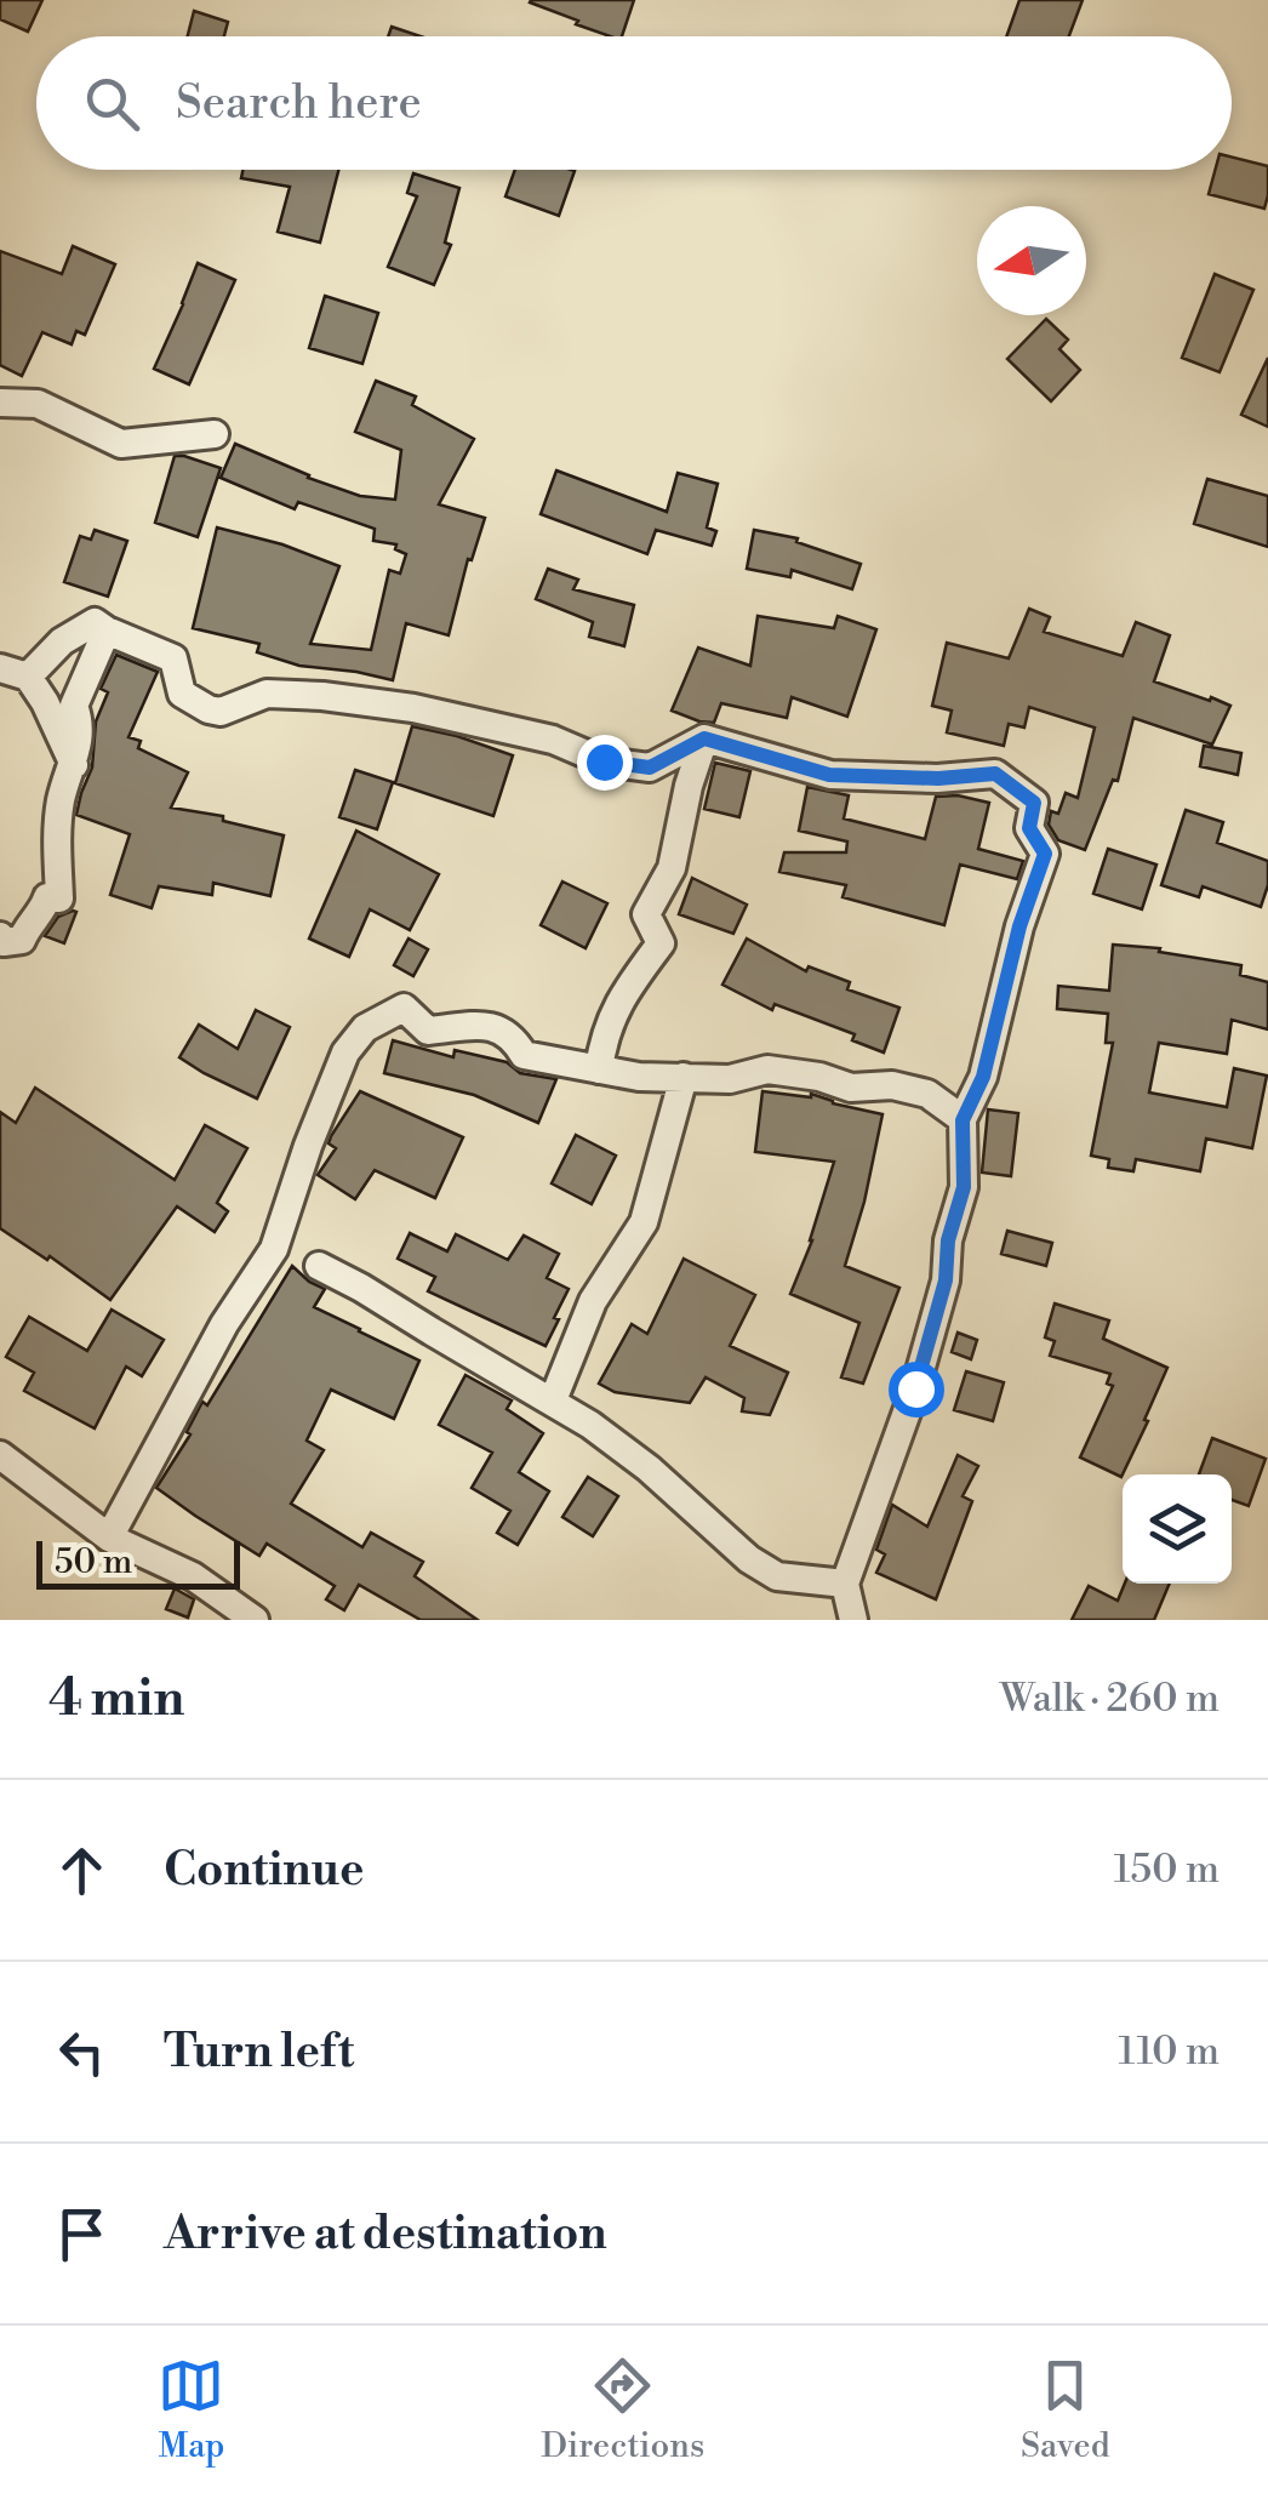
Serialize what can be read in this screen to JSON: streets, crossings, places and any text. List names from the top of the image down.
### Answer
{
  "scale_bar": "50 m",
  "north": "left",
  "page": {
    "search": "Search here",
    "scale": "50 m",
    "heading": ["4 min", "Walk · 260 m"],
    "list": [
      ["Continue", "150 m"],
      ["Turn left", "110 m"],
      "Arrive at destination"
    ],
    "nav": ["Map", "Directions", "Saved"]
  }
}
